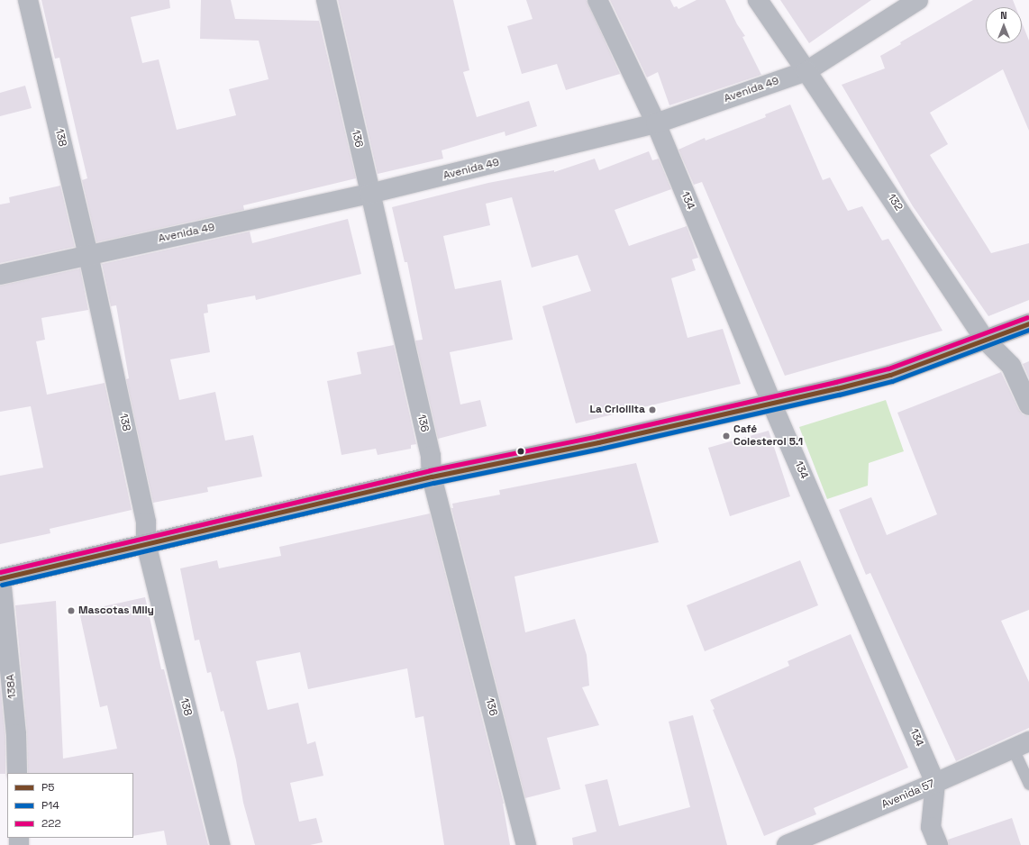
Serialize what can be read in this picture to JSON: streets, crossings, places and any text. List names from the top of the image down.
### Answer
{
  "streets": {
    "street": [
      "Avenida 49",
      "138",
      "136",
      "134",
      "132",
      "138A",
      "Avenida 57"
    ]
  },
  "crossings": [
    ["Avenida 49", "138"],
    ["Avenida 49", "136"],
    ["Avenida 49", "134"],
    ["Avenida 49", "132"],
    ["134", "Avenida 57"]
  ],
  "places": ["La Criollita", "Café Colesterol 5.1", "Mascotas Mily"],
  "lines": ["transit line 222", "transit line P5", "transit line P14"],
  "legend": ["P5", "P14", "222"],
  "north": "top"
}
